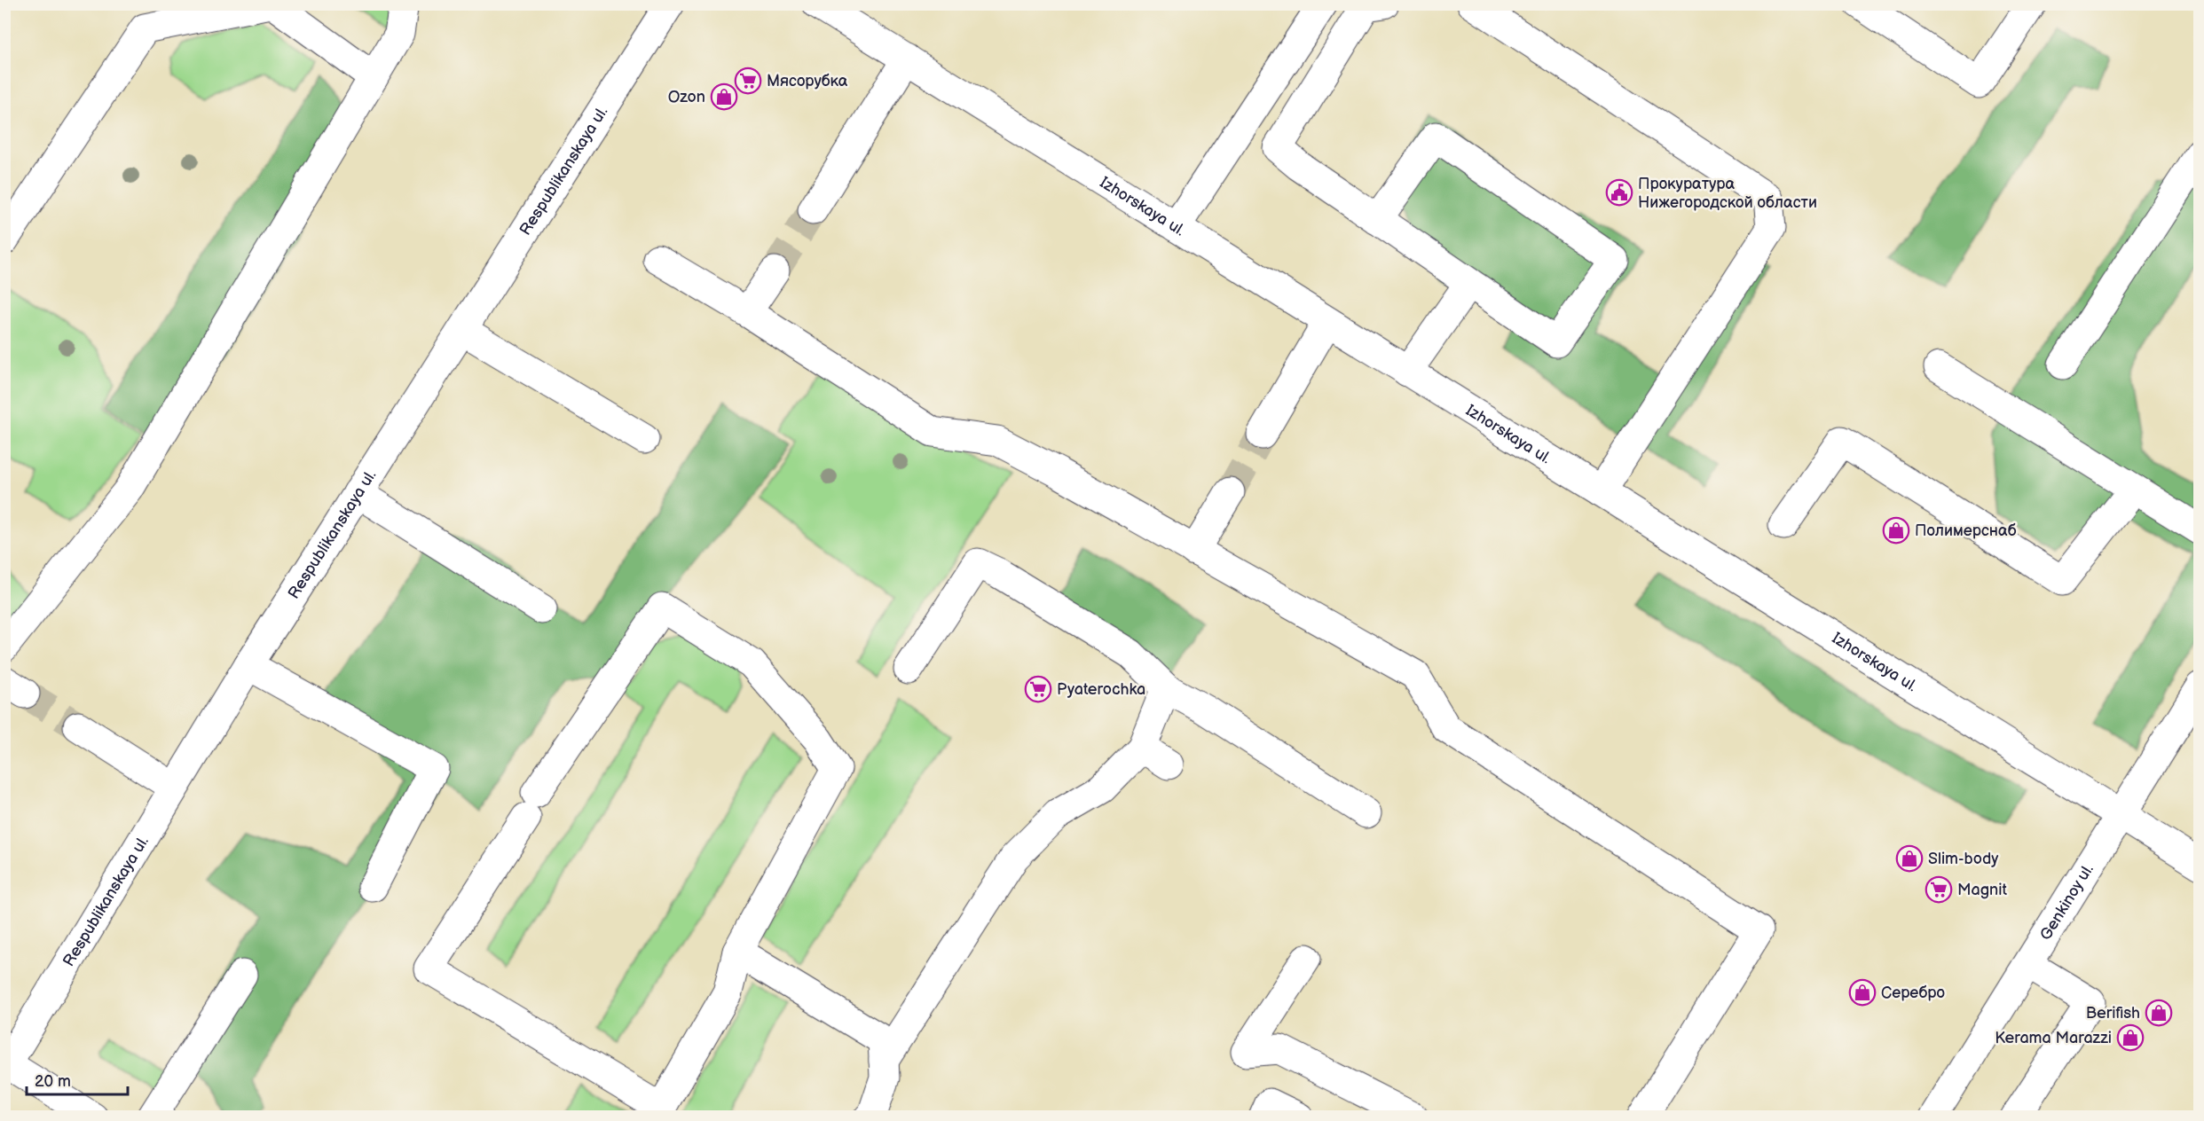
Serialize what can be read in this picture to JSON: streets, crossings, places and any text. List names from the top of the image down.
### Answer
{
  "streets": {
    "street": ["Respublikanskaya ul.", "Izhorskaya ul.", "Genkinoy ul."]
  },
  "crossings": [
    ["Izhorskaya ul.", "Genkinoy ul."]
  ],
  "places": {
    "supermarket": ["Мясорубка", "Pyaterochka", "Magnit"],
    "shop": [
      "Ozon",
      "Полимерснаб",
      "Slim-body",
      "Серебро",
      "Berifish",
      "Kerama Marazzi"
    ],
    "public building": ["Прокуратура Нижегородской области"]
  },
  "scale_bar": "20 m"
}
